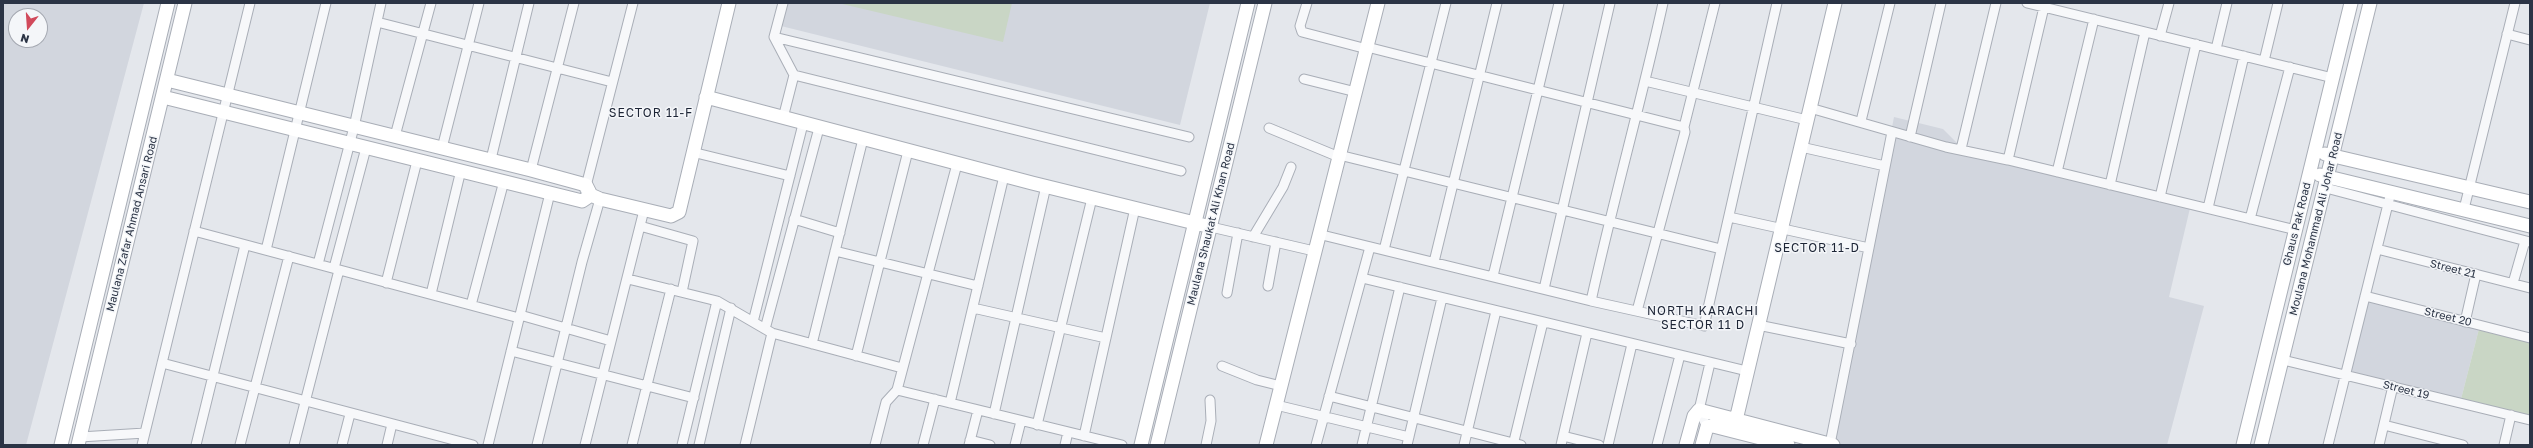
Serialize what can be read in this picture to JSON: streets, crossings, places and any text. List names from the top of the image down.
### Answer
{
  "streets": {
    "main road": [
      "Maulana Zafar Ahmad Ansari Road",
      "Maulana Shaukat Ali Khan Road",
      "Ghaus Pak Road",
      "Moulana Mohammad Ali Johar Road"
    ],
    "street": ["Street 21", "Street 20", "Street 19"]
  },
  "crossings": [
    ["Moulana Mohammad Ali Johar Road", "Street 19"]
  ],
  "districts": ["SECTOR 11-F", "SECTOR 11-D", "NORTH KARACHI SECTOR 11 D"],
  "north": "bottom"
}
